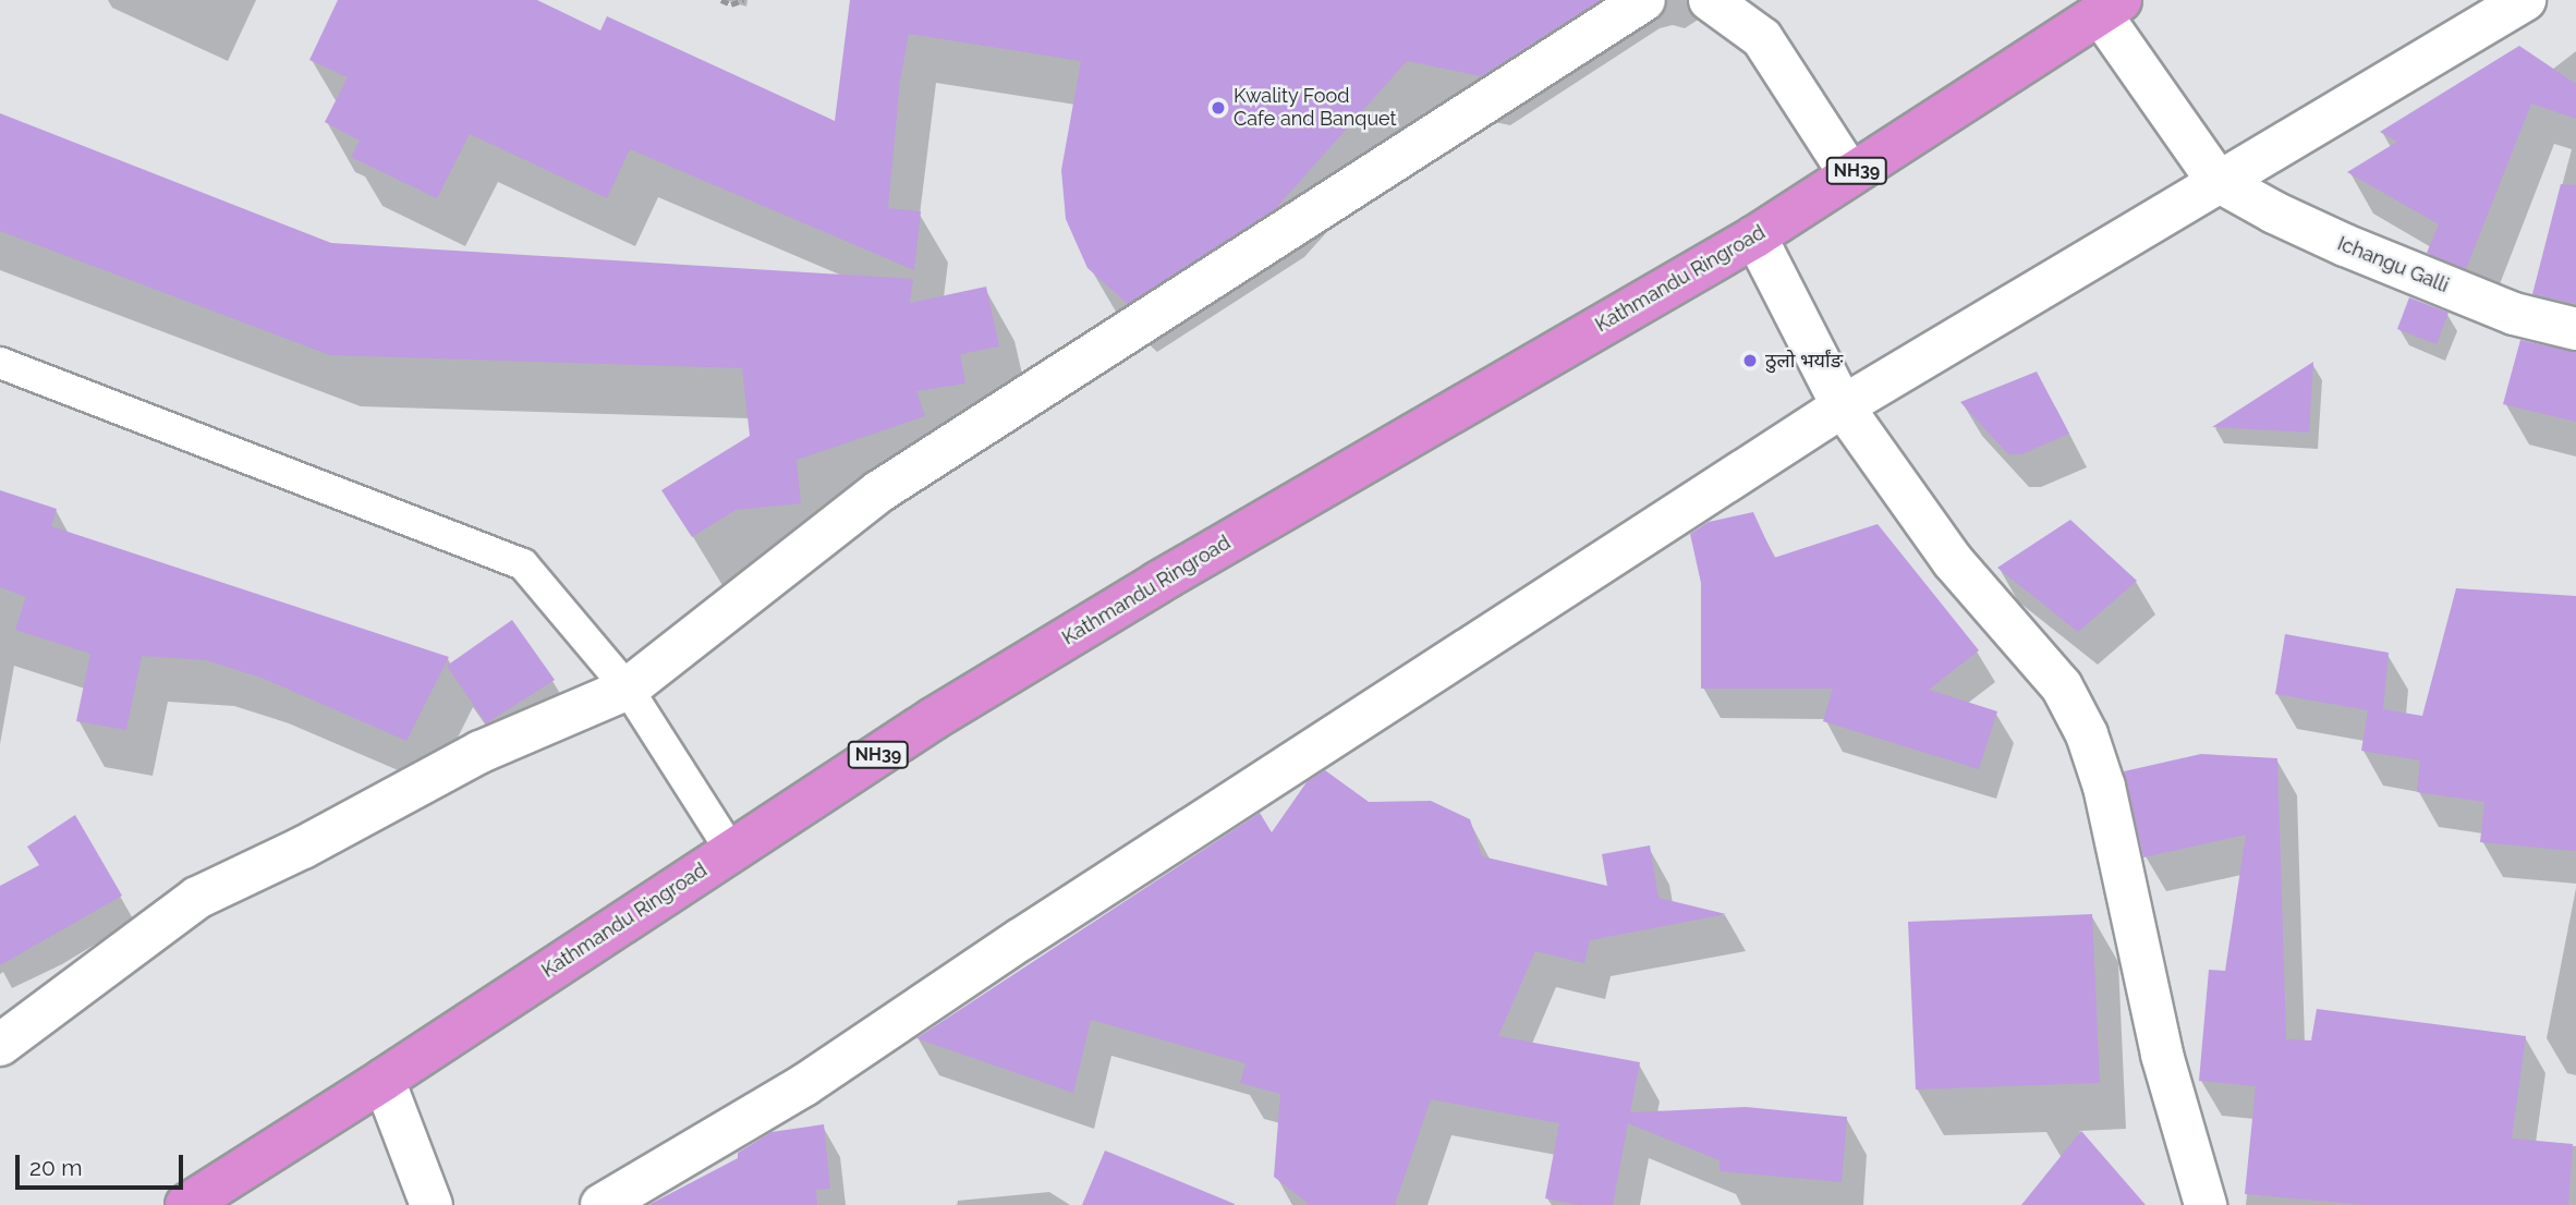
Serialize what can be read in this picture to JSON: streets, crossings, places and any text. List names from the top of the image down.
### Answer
{
  "streets": {
    "highway": ["NH39", "Kathmandu Ringroad"],
    "street": ["Ichangu Galli"]
  },
  "places": ["Kwality Food Cafe and Banquet", "ठुलो भर्यांङ"],
  "scale_bar": "20 m"
}
